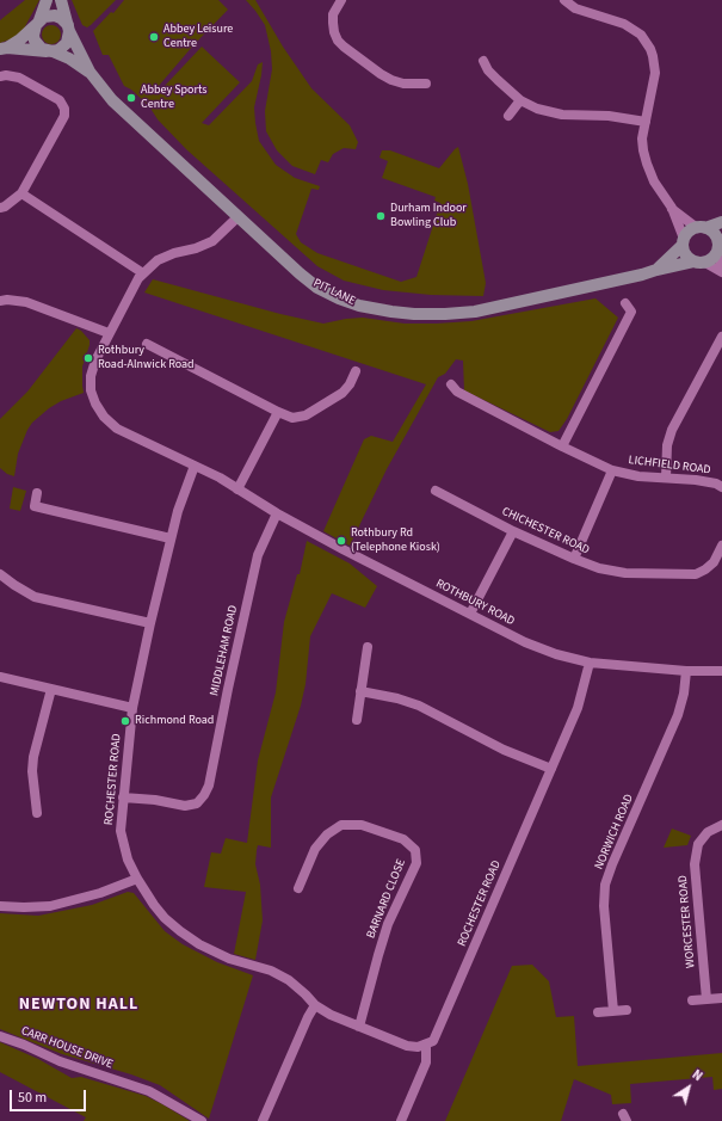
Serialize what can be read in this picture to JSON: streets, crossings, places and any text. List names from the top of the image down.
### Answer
{
  "streets": {
    "street": [
      "PIT LANE",
      "LICHFIELD ROAD",
      "CHICHESTER ROAD",
      "ROTHBURY ROAD",
      "MIDDLEHAM ROAD",
      "ROCHESTER ROAD",
      "NORWICH ROAD",
      "BARNARD CLOSE",
      "WORCESTER ROAD",
      "CARR HOUSE DRIVE"
    ]
  },
  "crossings": [
    ["PIT LANE", "ROTHBURY ROAD"],
    ["ROTHBURY ROAD", "MIDDLEHAM ROAD"],
    ["ROTHBURY ROAD", "ROCHESTER ROAD"],
    ["ROTHBURY ROAD", "NORWICH ROAD"],
    ["MIDDLEHAM ROAD", "ROCHESTER ROAD"]
  ],
  "districts": ["NEWTON HALL"],
  "places": [
    "Abbey Leisure Centre",
    "Abbey Sports Centre",
    "Durham Indoor Bowling Club",
    "Rothbury Road-Alnwick Road",
    "Rothbury Rd (Telephone Kiosk)",
    "Richmond Road"
  ],
  "scale_bar": "50 m",
  "north": "top right"
}
